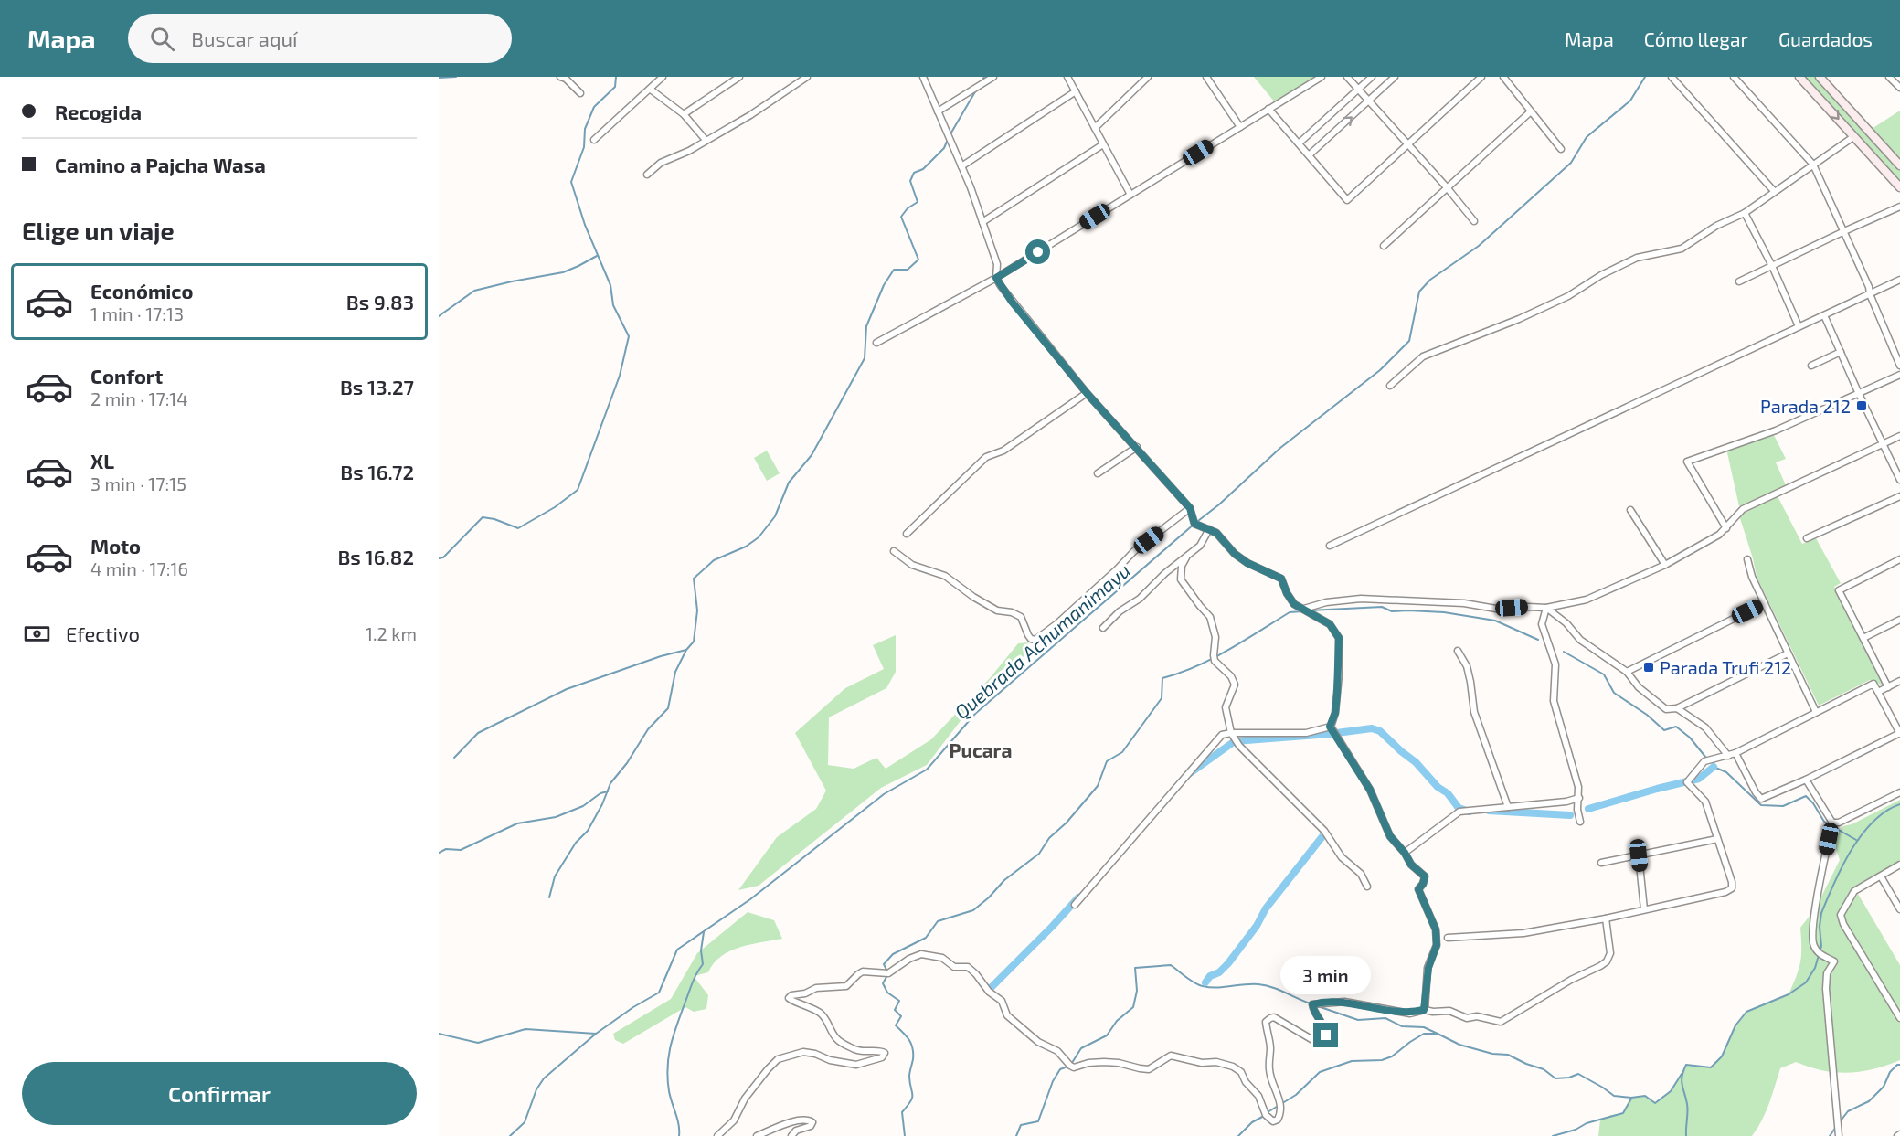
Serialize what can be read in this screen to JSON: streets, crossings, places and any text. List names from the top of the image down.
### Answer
{
  "districts": ["Pucara"],
  "water": ["Quebrada Achumanimayu"],
  "places": {
    "transit": ["Parada 212", "Parada Trufi 212"]
  },
  "page": {
    "header": "Mapa",
    "search": "Buscar aquí",
    "nav": ["Mapa", "Cómo llegar", "Guardados"],
    "banner": ["Recogida", "Camino a Pajcha Wasa"],
    "heading": "Elige un viaje",
    "list": [
      {
        "name": "Económico",
        "note": "1 min · 17:13",
        "value": "Bs 9.83"
      },
      {
        "name": "Confort",
        "note": "2 min · 17:14",
        "value": "Bs 13.27"
      },
      {
        "name": "XL",
        "note": "3 min · 17:15",
        "value": "Bs 16.72"
      },
      {
        "name": "Moto",
        "note": "4 min · 17:16",
        "value": "Bs 16.82"
      }
    ],
    "pay": ["Efectivo", "1.2 km"],
    "bubble": "3 min",
    "buttons": "Confirmar"
  }
}
